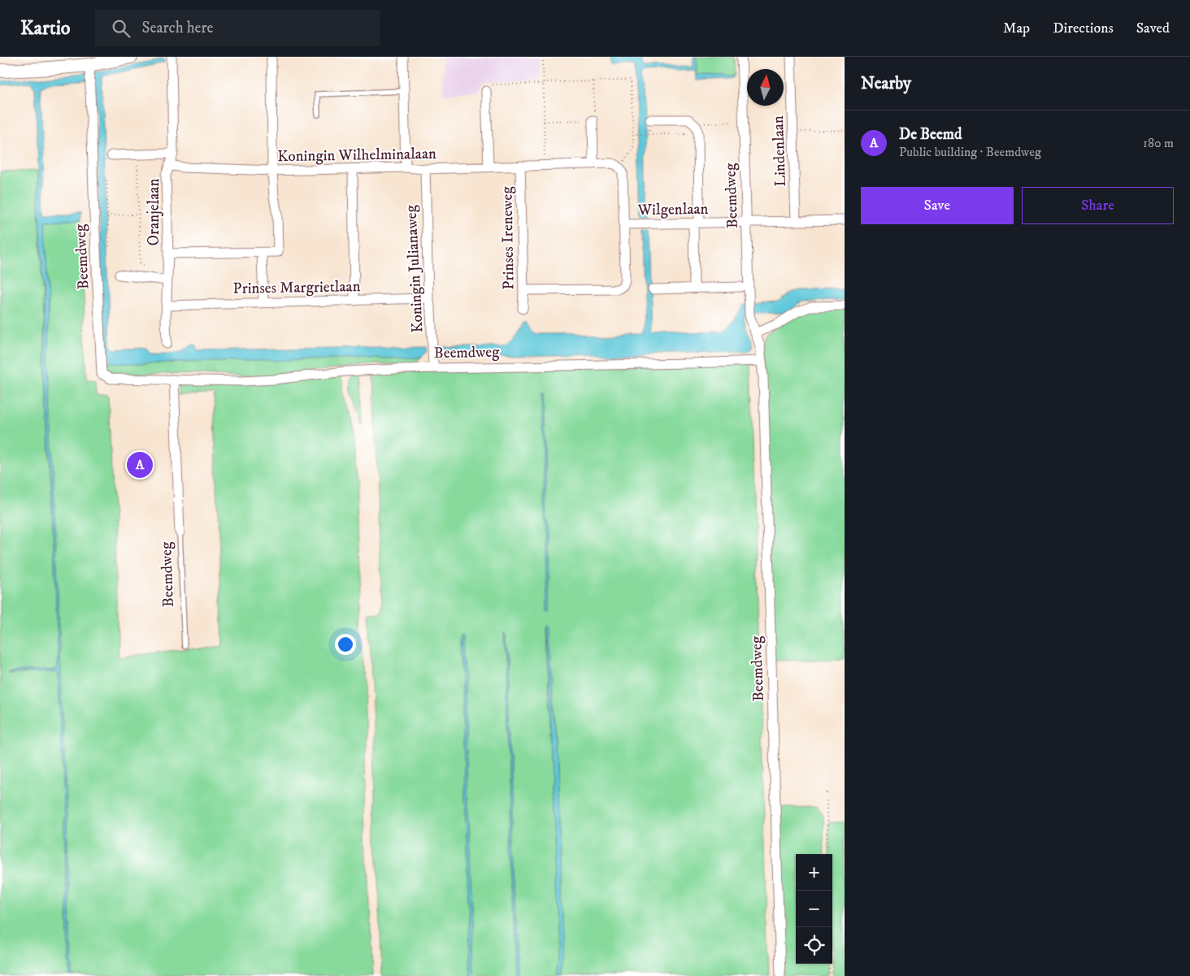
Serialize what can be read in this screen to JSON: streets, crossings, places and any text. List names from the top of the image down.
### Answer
{
  "streets": {
    "street": [
      "Lindenlaan",
      "Koningin Wilhelminalaan",
      "Beemdweg",
      "Wilgenlaan",
      "Oranjelaan",
      "Prinses Ireneweg",
      "Koningin Julianaweg",
      "Prinses Margrietlaan"
    ]
  },
  "crossings": [
    ["Lindenlaan", "Wilgenlaan"],
    ["Koningin Wilhelminalaan", "Oranjelaan"],
    ["Koningin Wilhelminalaan", "Prinses Ireneweg"],
    ["Koningin Wilhelminalaan", "Koningin Julianaweg"],
    ["Beemdweg", "Wilgenlaan"],
    ["Beemdweg", "Koningin Julianaweg"],
    ["Oranjelaan", "Prinses Margrietlaan"],
    ["Koningin Julianaweg", "Prinses Margrietlaan"]
  ],
  "north": "top",
  "page": {
    "header": "Kartio",
    "search": "Search here",
    "nav": ["Map", "Directions", "Saved"],
    "heading": "Nearby",
    "list": [
      {
        "mark": "A",
        "name": "De Beemd",
        "note": "Public building · Beemdweg",
        "value": "180 m"
      }
    ],
    "buttons": ["Save", "Share"],
    "pins": "A",
    "map_buttons": ["+", "−"]
  }
}
